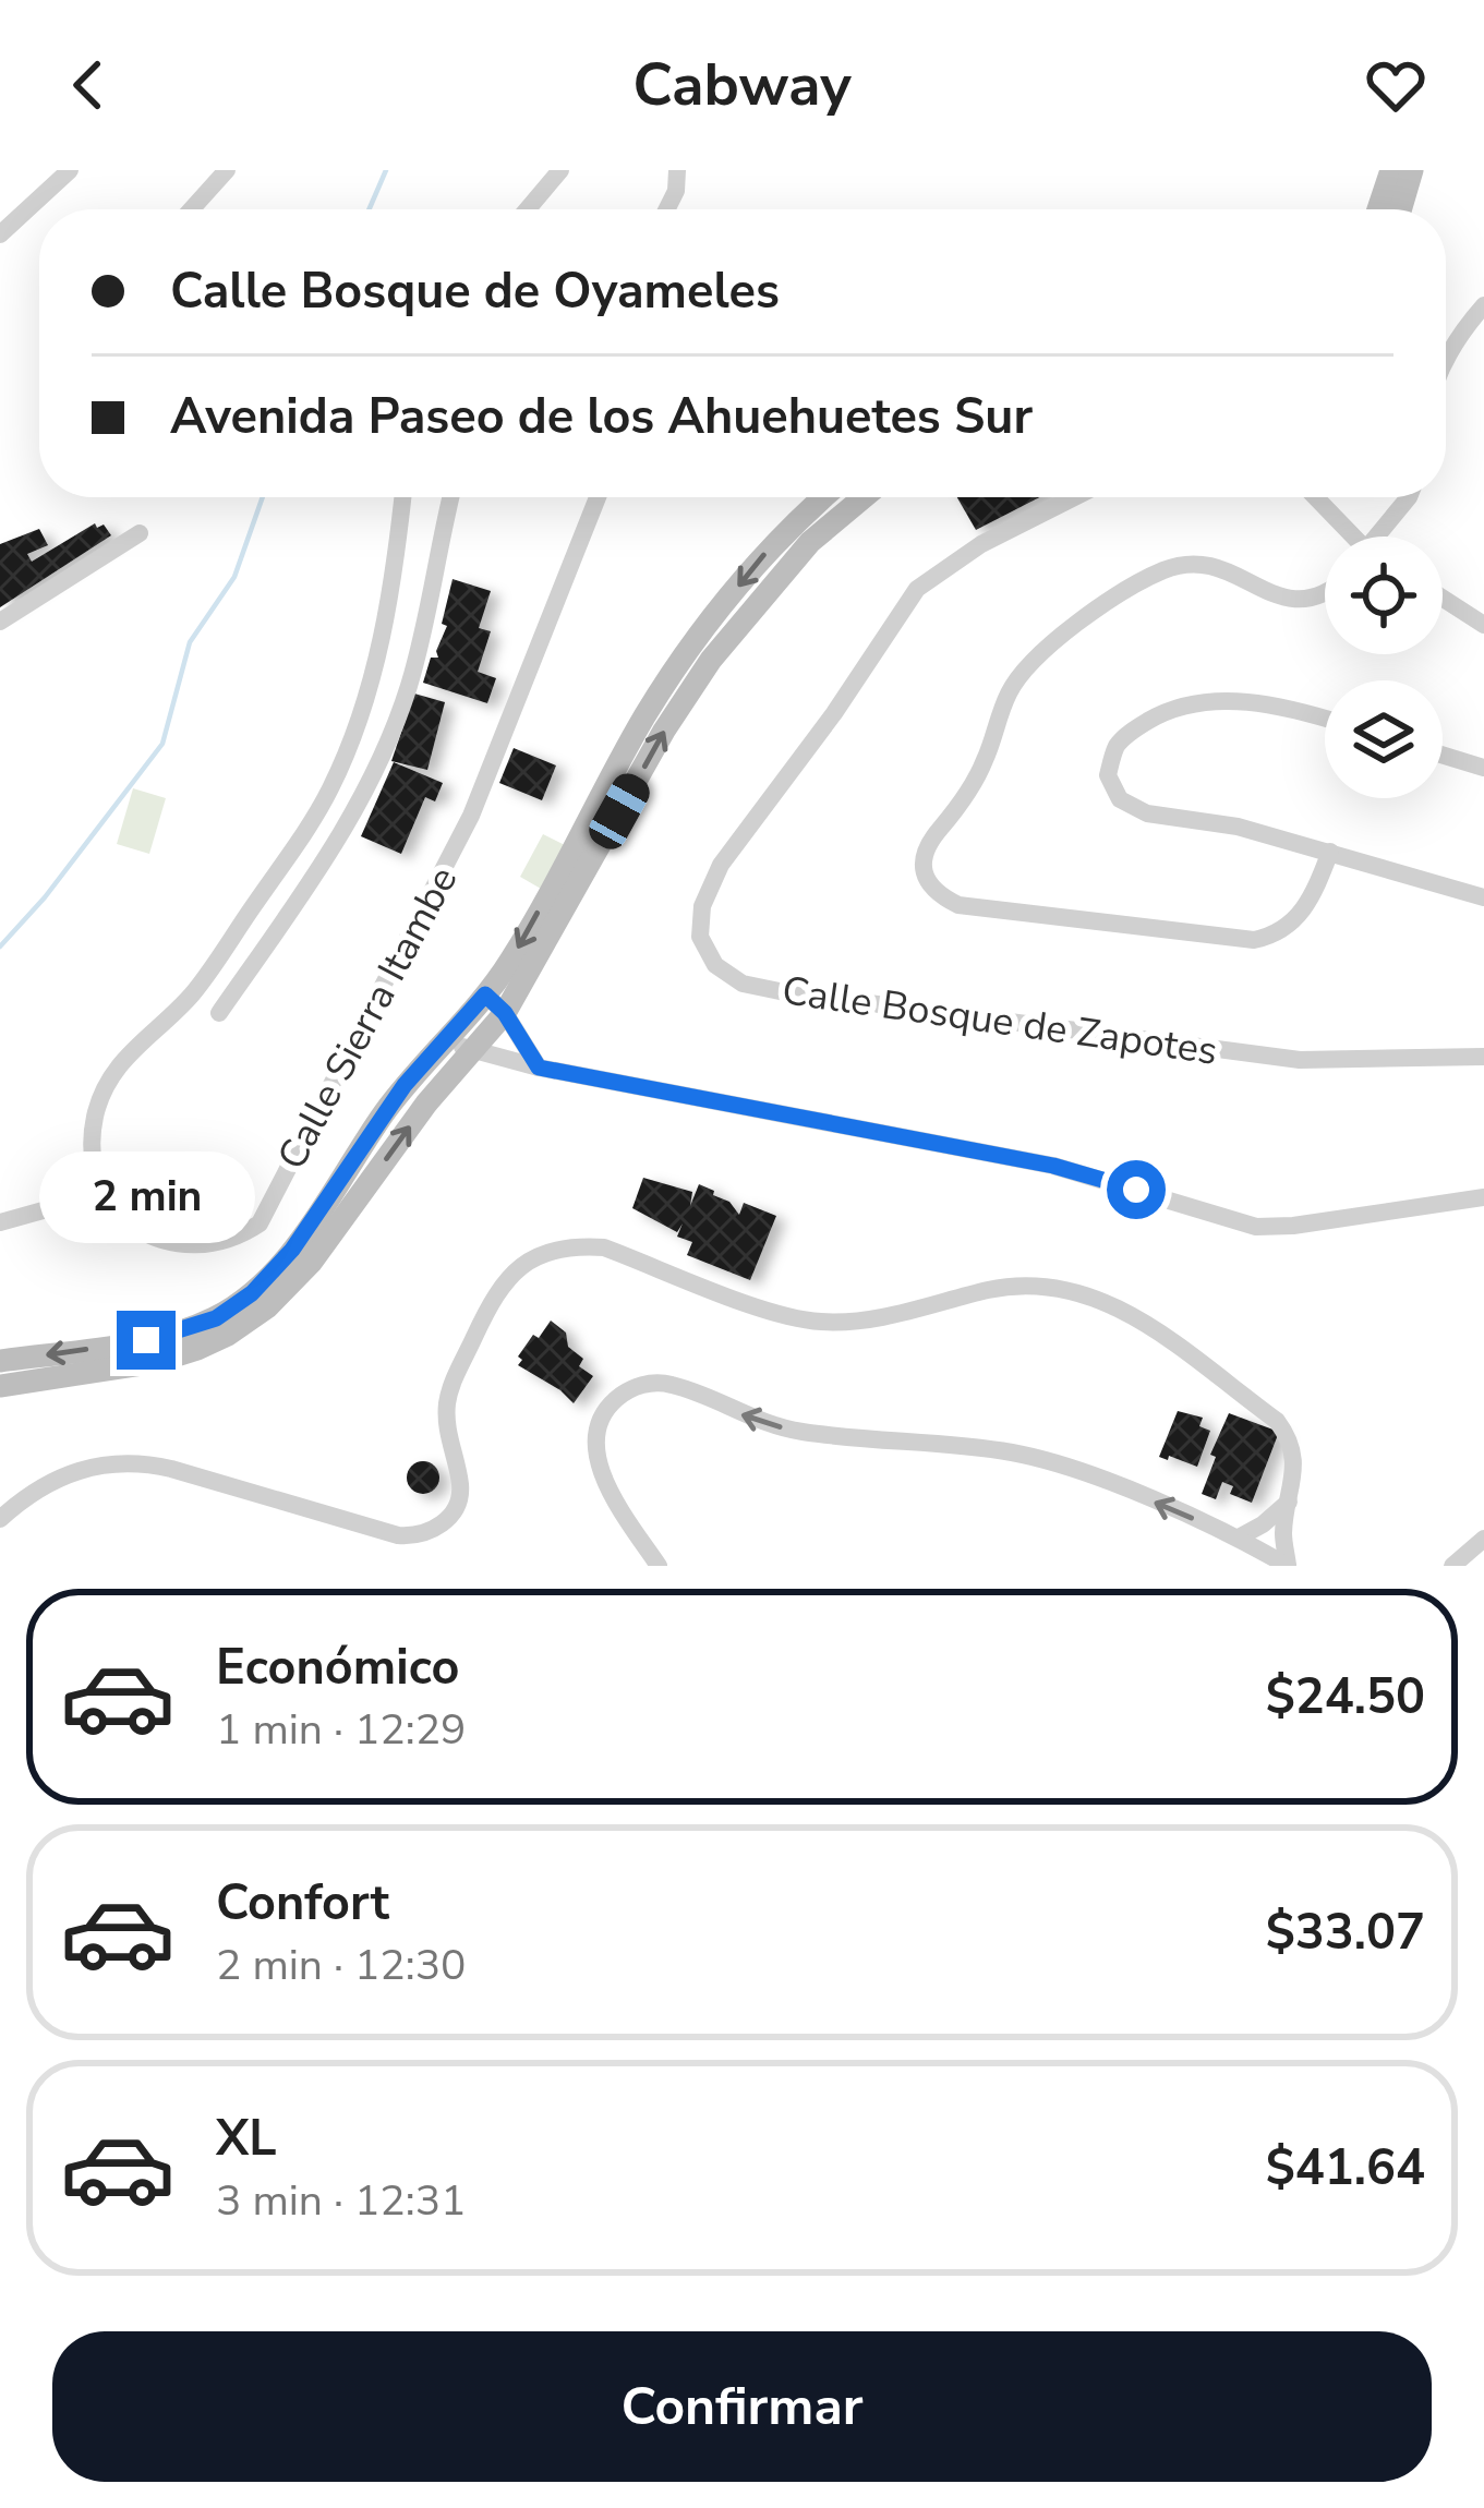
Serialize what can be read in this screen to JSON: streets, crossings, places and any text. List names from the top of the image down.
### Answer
{
  "streets": {
    "street": ["Calle Sierra Itambe", "Calle Bosque de Zapotes"]
  },
  "page": {
    "header": "Cabway",
    "banner": ["Calle Bosque de Oyameles", "Avenida Paseo de los Ahuehuetes Sur"],
    "bubble": "2 min",
    "list": [
      {
        "name": "Económico",
        "note": "1 min · 12:29",
        "value": "$24.50"
      },
      {
        "name": "Confort",
        "note": "2 min · 12:30",
        "value": "$33.07"
      },
      {
        "name": "XL",
        "note": "3 min · 12:31",
        "value": "$41.64"
      }
    ],
    "buttons": "Confirmar"
  }
}
